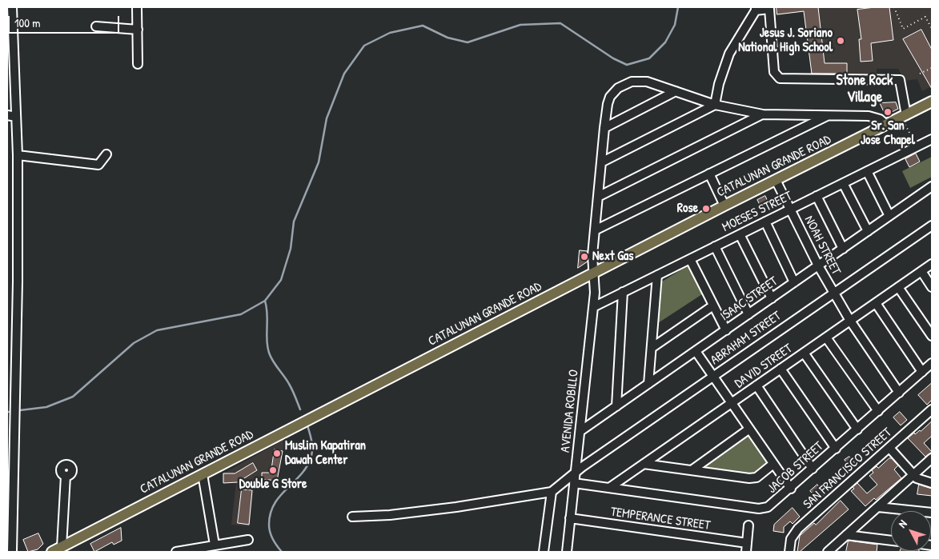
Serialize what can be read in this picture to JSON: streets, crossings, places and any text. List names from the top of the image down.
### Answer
{
  "streets": {
    "main road": ["CATALUNAN GRANDE ROAD"],
    "street": [
      "MOESES STREET",
      "NOAH STREET",
      "ISAAC STREET",
      "ABRAHAM STREET",
      "DAVID STREET",
      "AVENIDA ROBILLO",
      "JACOB STREET",
      "SAN FRANCISCO STREET",
      "TEMPERANCE STREET"
    ]
  },
  "crossings": [
    ["CATALUNAN GRANDE ROAD", "NOAH STREET"],
    ["CATALUNAN GRANDE ROAD", "AVENIDA ROBILLO"],
    ["MOESES STREET", "NOAH STREET"],
    ["MOESES STREET", "AVENIDA ROBILLO"],
    ["NOAH STREET", "ISAAC STREET"],
    ["NOAH STREET", "ABRAHAM STREET"],
    ["NOAH STREET", "DAVID STREET"],
    ["NOAH STREET", "JACOB STREET"],
    ["ISAAC STREET", "AVENIDA ROBILLO"],
    ["ABRAHAM STREET", "AVENIDA ROBILLO"],
    ["DAVID STREET", "JACOB STREET"],
    ["AVENIDA ROBILLO", "JACOB STREET"],
    ["AVENIDA ROBILLO", "TEMPERANCE STREET"]
  ],
  "districts": ["Stone Rock Village"],
  "places": [
    "Jesus J. Soriano National High School",
    "Sr. San Jose Chapel",
    "Rose",
    "Next Gas",
    "Muslim Kapatiran Dawah Center",
    "Double G Store"
  ],
  "scale_bar": "100 m",
  "north": "top left"
}
